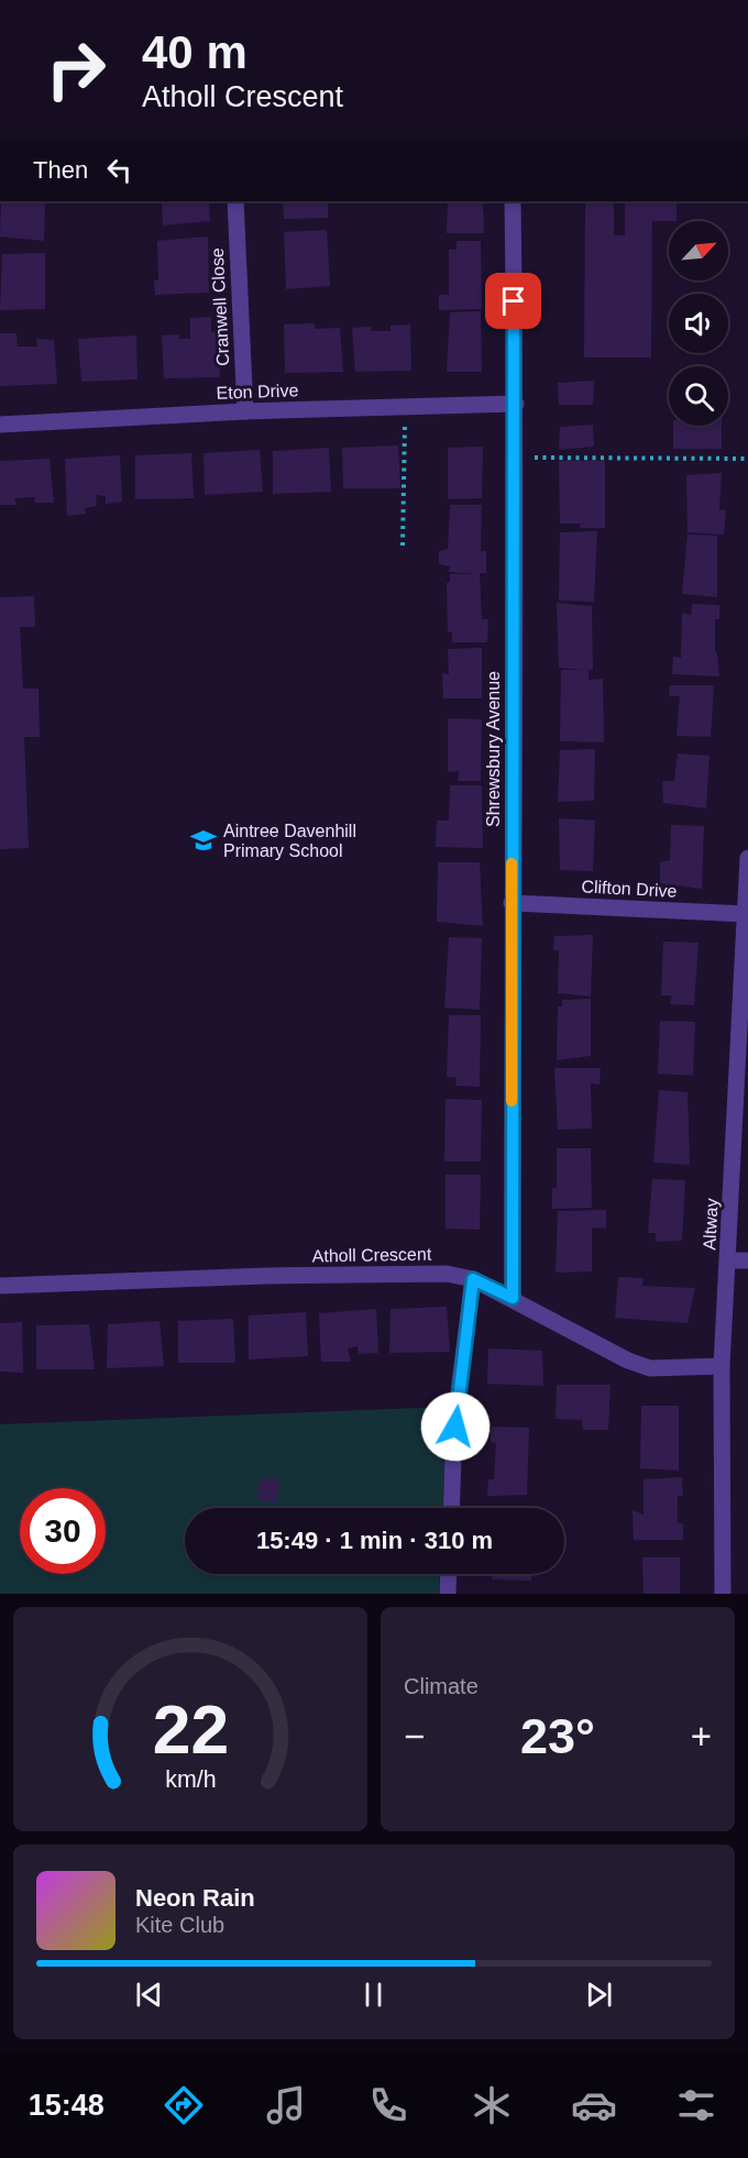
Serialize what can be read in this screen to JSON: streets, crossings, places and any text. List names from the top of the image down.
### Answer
{
  "streets": {
    "street": [
      "Cranwell Close",
      "Eton Drive",
      "Shrewsbury Avenue",
      "Clifton Drive",
      "Altway",
      "Atholl Crescent"
    ]
  },
  "crossings": [
    ["Cranwell Close", "Eton Drive"],
    ["Eton Drive", "Shrewsbury Avenue"],
    ["Shrewsbury Avenue", "Clifton Drive"],
    ["Shrewsbury Avenue", "Atholl Crescent"],
    ["Clifton Drive", "Altway"],
    ["Altway", "Atholl Crescent"]
  ],
  "places": {
    "school or university": ["Aintree Davenhill Primary School"]
  },
  "north": "top right",
  "page": {
    "turn": ["40 m", "Atholl Crescent"],
    "then": "Then",
    "limit": "30",
    "trip": "15:49 · 1 min · 310 m",
    "tile": "Climate",
    "heat": ["−", "23°", "+"],
    "song": ["Neon Rain", "Kite Club"],
    "tabs": "15:48",
    "gauge": ["22", "km/h"]
  }
}
